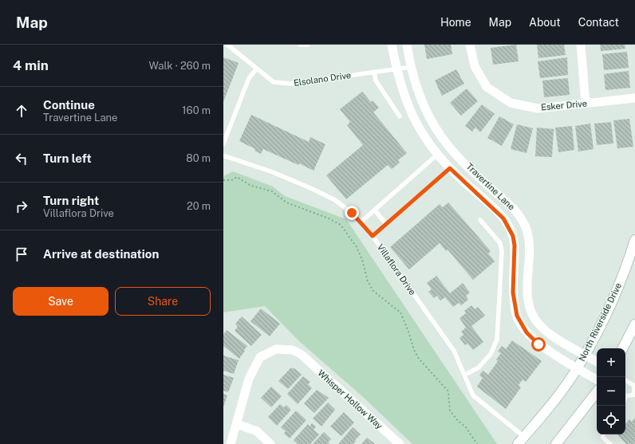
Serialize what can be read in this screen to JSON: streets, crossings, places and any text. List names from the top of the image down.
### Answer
{
  "streets": {
    "main road": ["North Riverside Drive"],
    "street": ["Esker Drive", "Travertine Lane", "Whisper Hollow Way"],
    "lane": ["Elsolano Drive", "Villaflora Drive"]
  },
  "crossings": [
    ["Elsolano Drive", "Travertine Lane"],
    ["Travertine Lane", "North Riverside Drive"],
    ["Villaflora Drive", "North Riverside Drive"]
  ],
  "page": {
    "header": "Map",
    "nav": [
      "Home",
      "Map",
      "About",
      "Contact"
    ],
    "heading": ["4 min", "Walk · 260 m"],
    "list": [
      ["Continue", "Travertine Lane", "160 m"],
      ["Turn left", "80 m"],
      ["Turn right", "Villaflora Drive", "20 m"],
      "Arrive at destination"
    ],
    "buttons": ["Save", "Share"],
    "map_buttons": ["+", "−"]
  }
}
